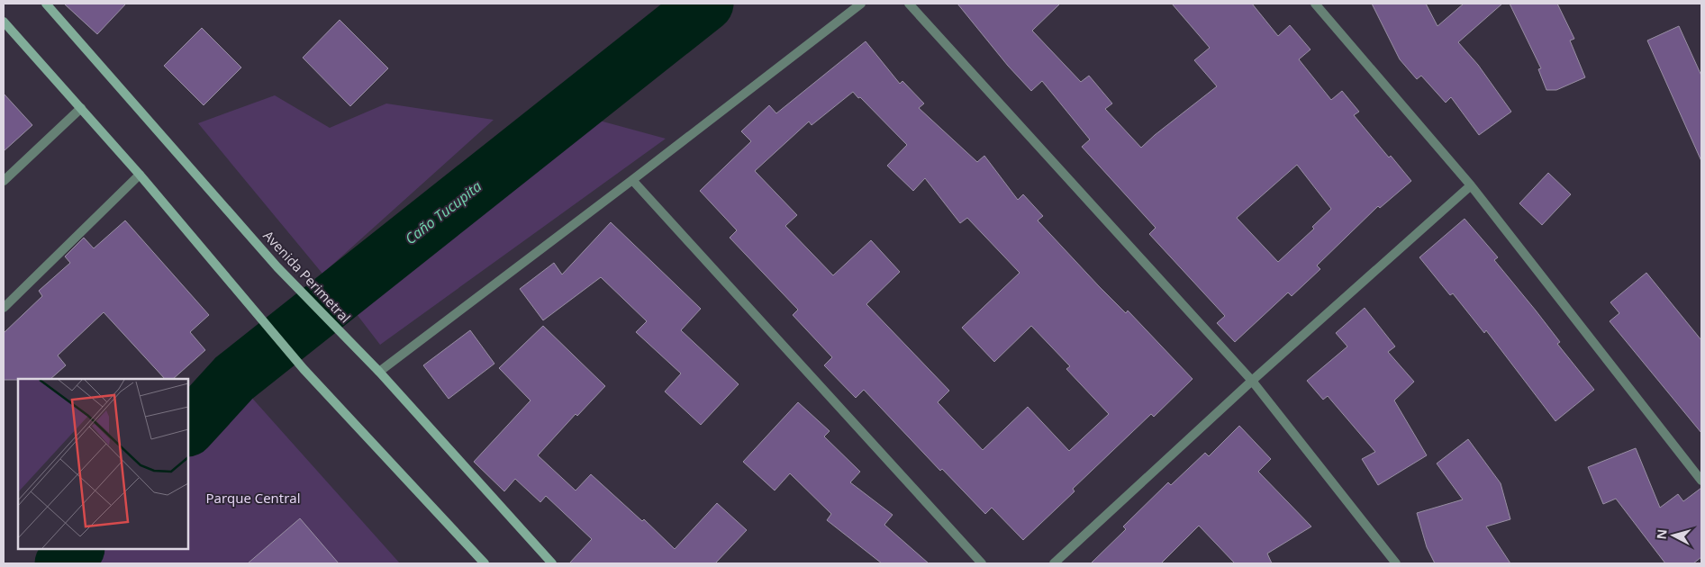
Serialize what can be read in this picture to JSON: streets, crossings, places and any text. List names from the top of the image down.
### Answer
{
  "streets": {
    "street": ["Avenida Perimetral"]
  },
  "water": ["Caño Tucupita"],
  "parks": ["Parque Central"],
  "north": "left"
}
